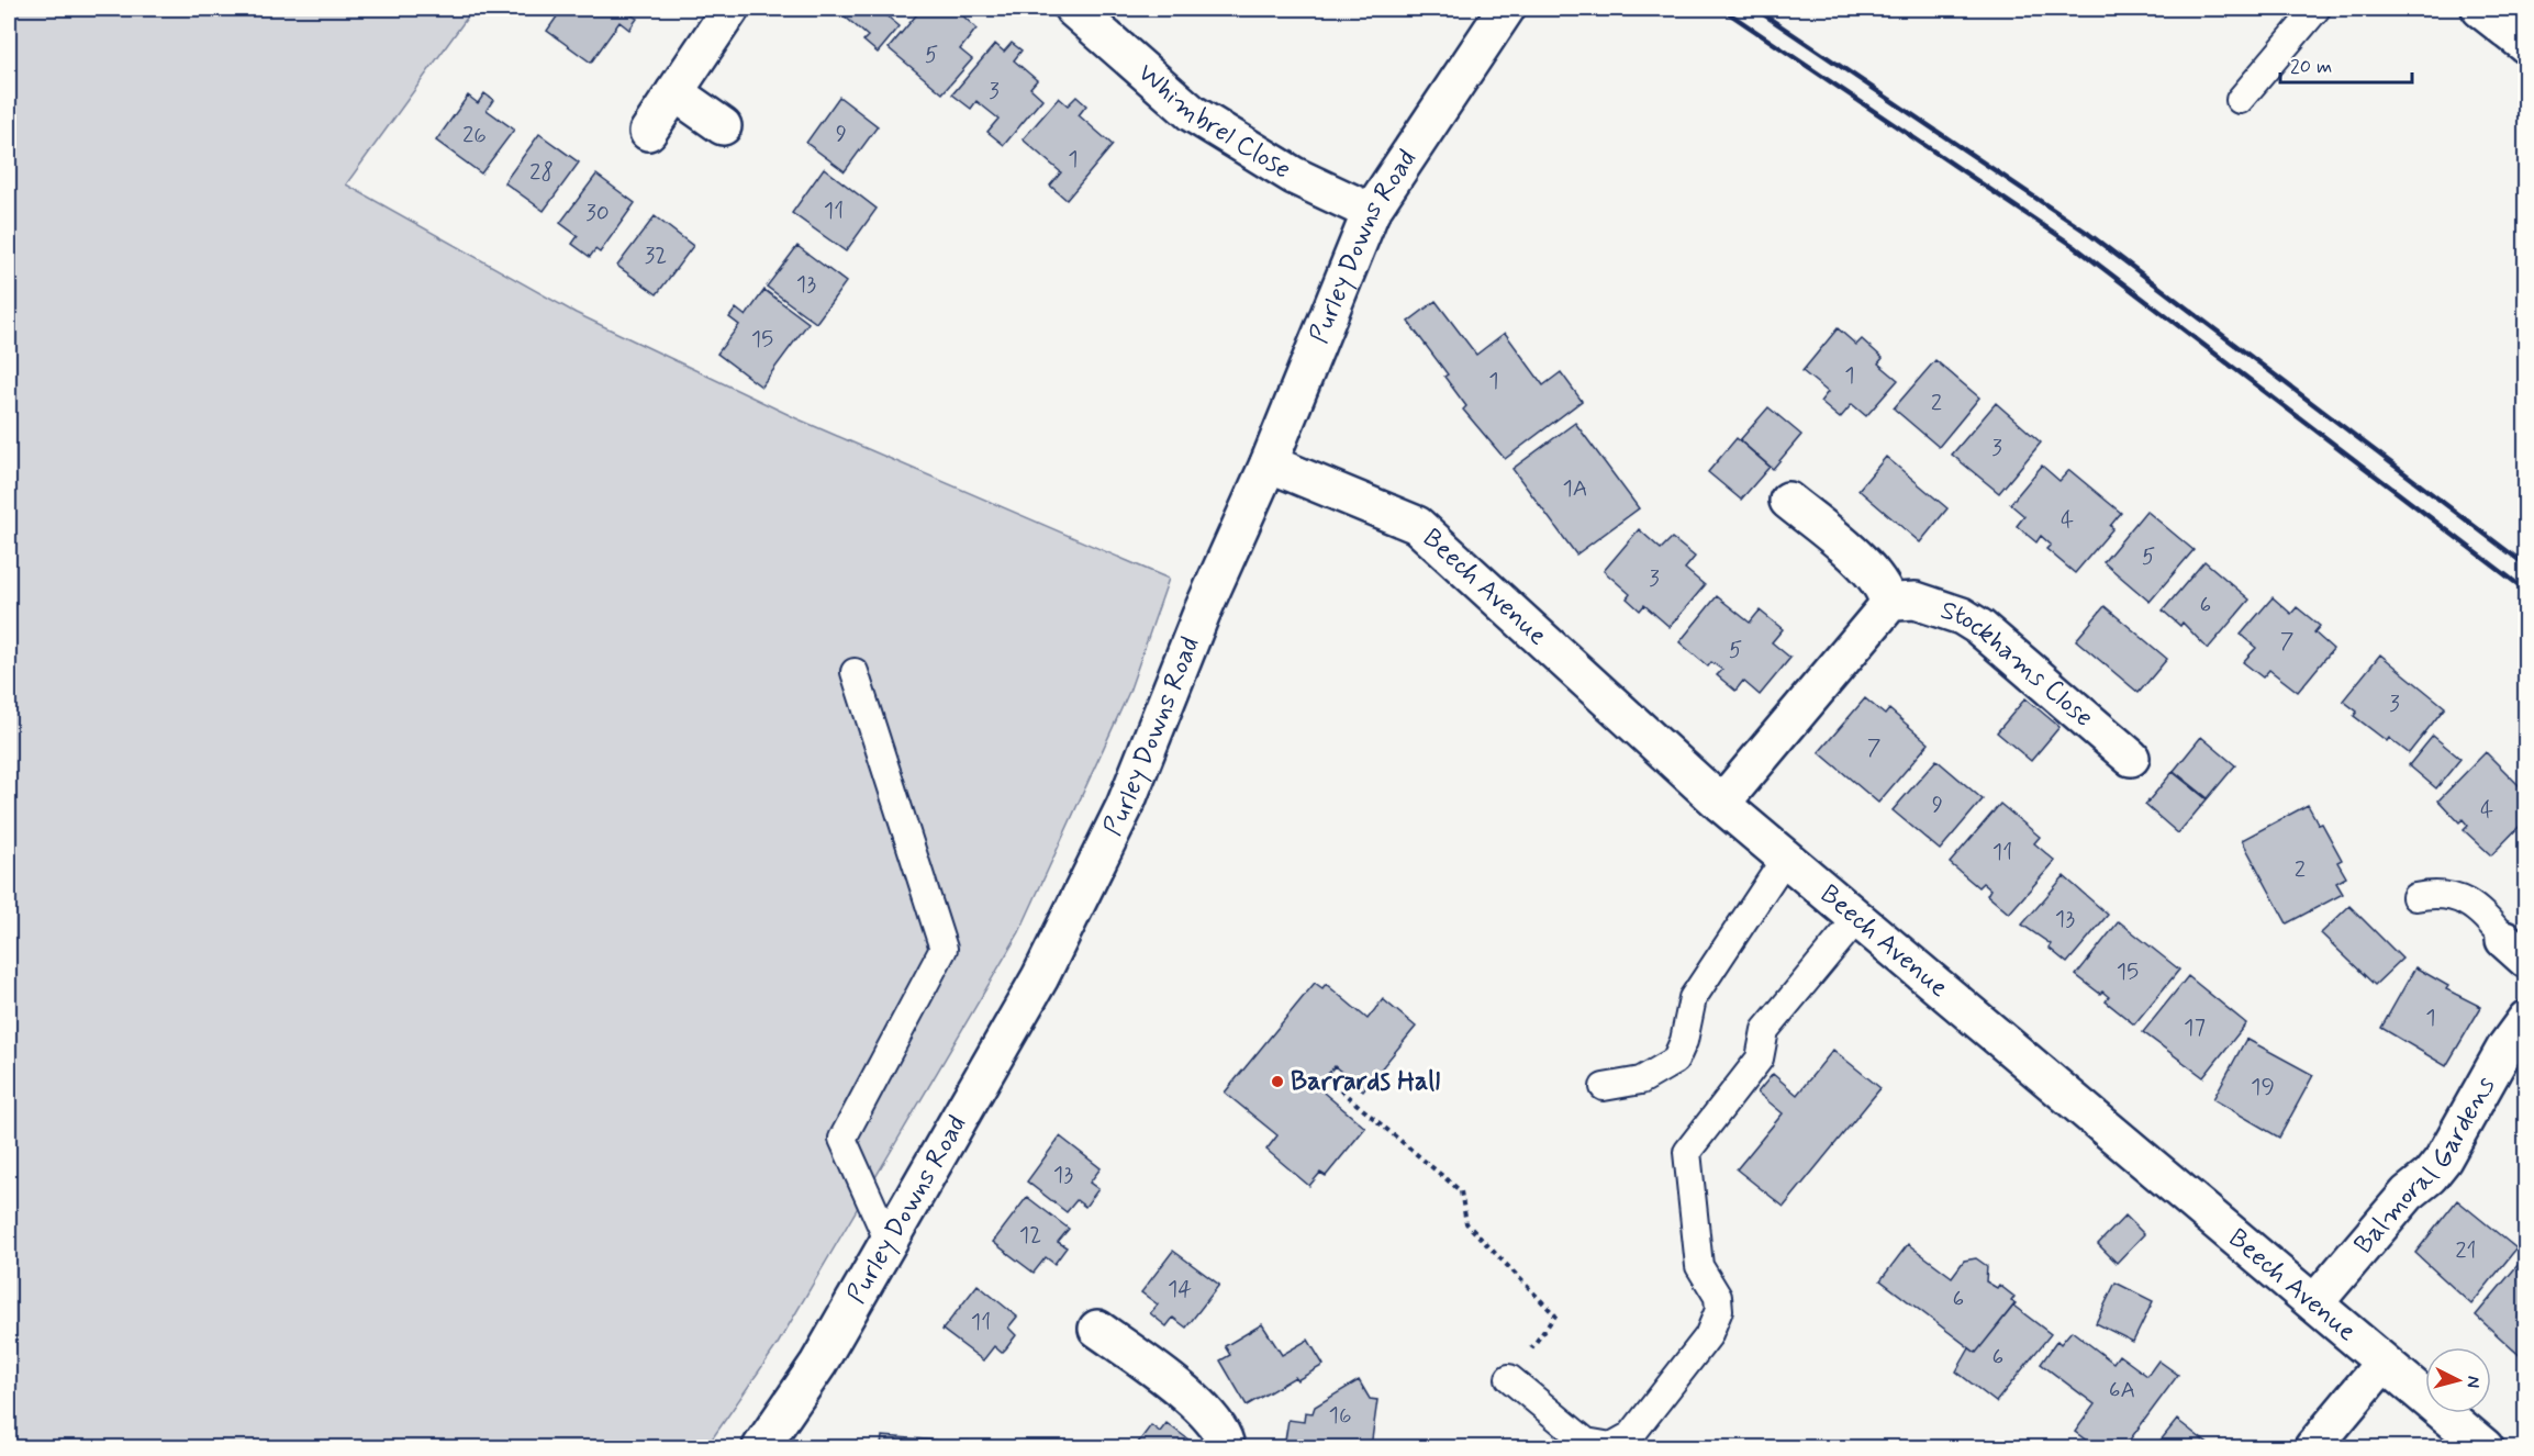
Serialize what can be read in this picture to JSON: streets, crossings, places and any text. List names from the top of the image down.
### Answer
{
  "streets": {
    "street": [
      "Whimbrel Close",
      "Purley Downs Road",
      "Beech Avenue",
      "Stockhams Close",
      "Balmoral Gardens"
    ]
  },
  "crossings": [
    ["Whimbrel Close", "Purley Downs Road"],
    ["Purley Downs Road", "Beech Avenue"],
    ["Beech Avenue", "Balmoral Gardens"]
  ],
  "places": ["Barrards Hall"],
  "house_numbers": [
    "5",
    "3",
    "9",
    "26",
    "1",
    "28",
    "11",
    "30",
    "32",
    "13",
    "15",
    "1",
    "1",
    "2",
    "3",
    "1A",
    "4",
    "5",
    "3",
    "6",
    "7",
    "5",
    "3",
    "7",
    "9",
    "4",
    "11",
    "2",
    "13",
    "15",
    "1",
    "17",
    "19",
    "13",
    "12",
    "21",
    "14",
    "6",
    "11",
    "6",
    "6A",
    "16"
  ],
  "scale_bar": "20 m",
  "north": "right"
}
